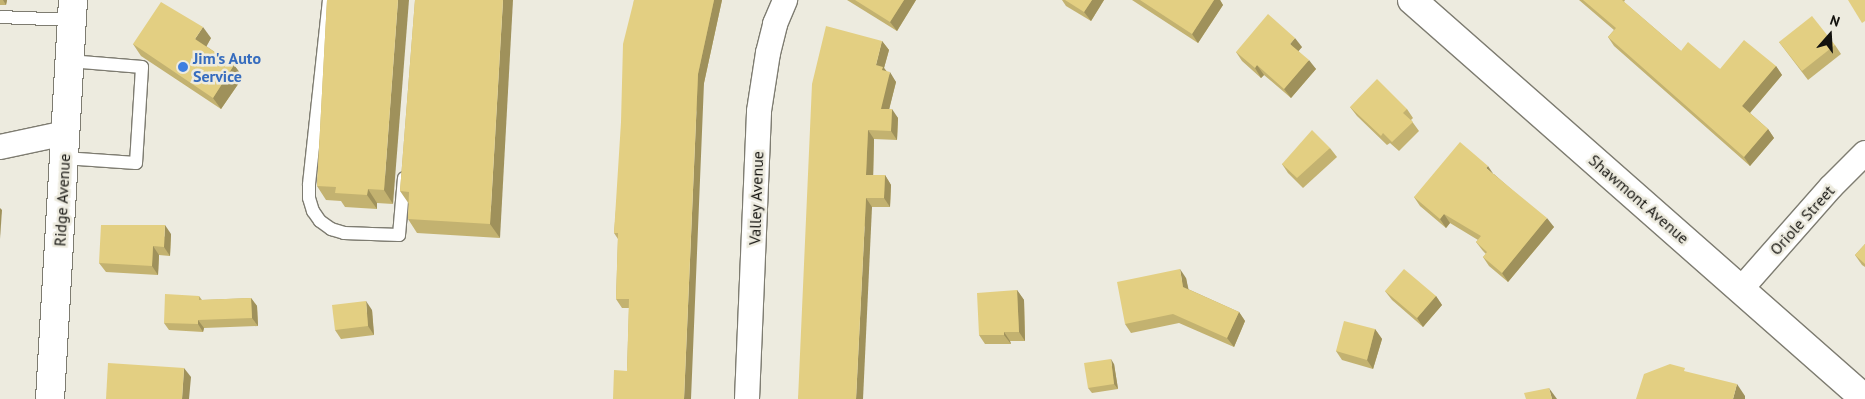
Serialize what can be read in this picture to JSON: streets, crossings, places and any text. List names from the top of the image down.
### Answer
{
  "streets": {
    "street": [
      "Valley Avenue",
      "Shawmont Avenue",
      "Ridge Avenue",
      "Oriole Street"
    ]
  },
  "crossings": [
    ["Shawmont Avenue", "Oriole Street"]
  ],
  "places": ["Jim's Auto Service"],
  "north": "top"
}
